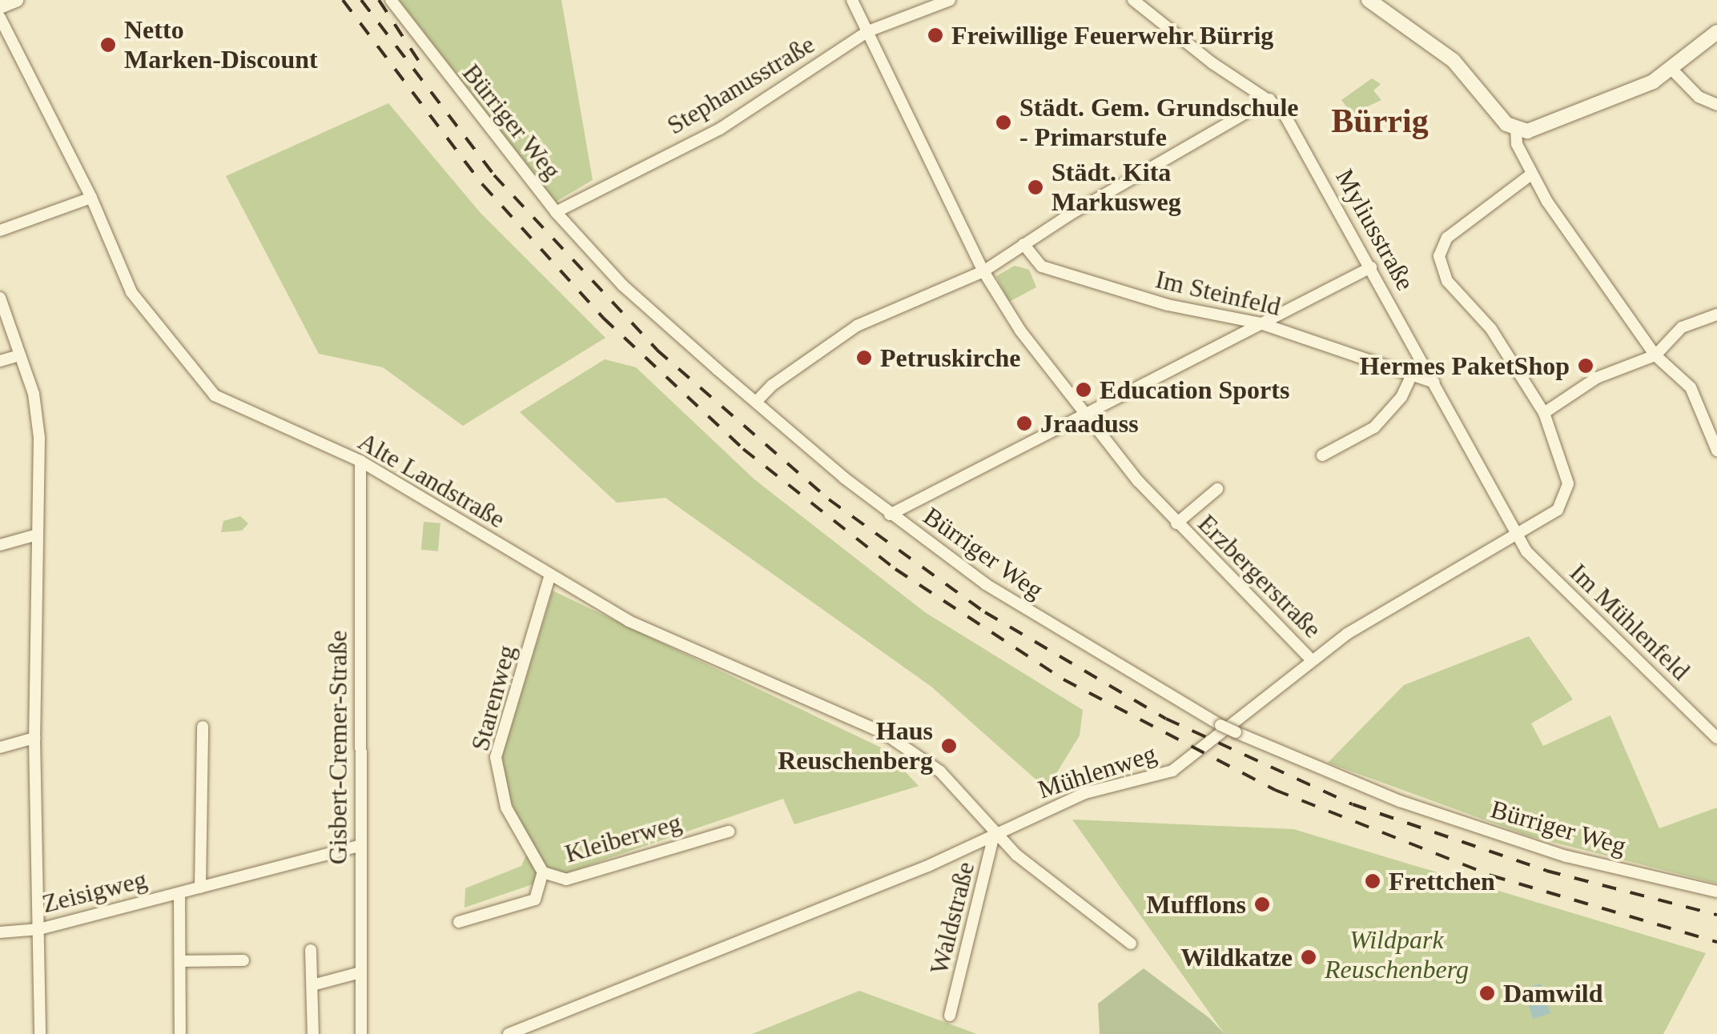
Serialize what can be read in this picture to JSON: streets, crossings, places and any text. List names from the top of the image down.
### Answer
{
  "streets": {
    "street": [
      "Stephanusstraße",
      "Bürriger Weg",
      "Myliusstraße",
      "Im Steinfeld",
      "Alte Landstraße",
      "Erzbergerstraße",
      "Im Mühlenfeld",
      "Starenweg",
      "Gisbert-Cremer-Straße",
      "Mühlenweg",
      "Kleiberweg",
      "Zeisigweg",
      "Waldstraße"
    ]
  },
  "crossings": [
    ["Stephanusstraße", "Bürriger Weg"],
    ["Myliusstraße", "Im Steinfeld"],
    ["Myliusstraße", "Im Mühlenfeld"],
    ["Myliusstraße", "Mühlenweg"],
    ["Alte Landstraße", "Starenweg"],
    ["Alte Landstraße", "Gisbert-Cremer-Straße"],
    ["Alte Landstraße", "Mühlenweg"],
    ["Alte Landstraße", "Waldstraße"],
    ["Erzbergerstraße", "Mühlenweg"],
    ["Im Mühlenfeld", "Mühlenweg"],
    ["Starenweg", "Kleiberweg"],
    ["Gisbert-Cremer-Straße", "Zeisigweg"],
    ["Mühlenweg", "Waldstraße"]
  ],
  "districts": ["Bürrig"],
  "parks": ["Wildpark Reuschenberg"],
  "places": [
    "Freiwillige Feuerwehr Bürrig",
    "Netto Marken-Discount",
    "Städt. Gem. Grundschule - Primarstufe",
    "Städt. Kita Markusweg",
    "Petruskirche",
    "Hermes PaketShop",
    "Education Sports",
    "Jraaduss",
    "Haus Reuschenberg",
    "Frettchen",
    "Mufflons",
    "Wildkatze",
    "Damwild"
  ]
}
